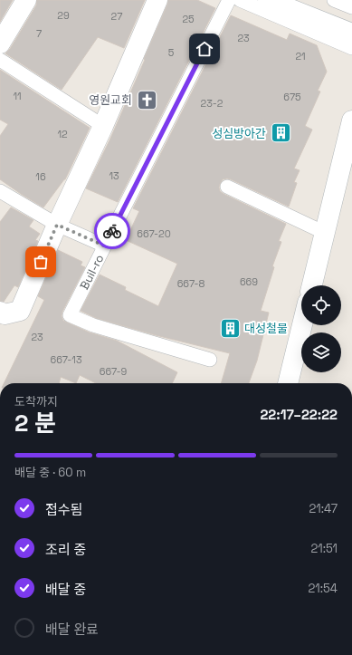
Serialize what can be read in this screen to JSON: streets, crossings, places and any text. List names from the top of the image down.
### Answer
{
  "streets": {
    "lane": ["Buil-ro"]
  },
  "places": {
    "church": ["영원교회"],
    "building": ["성심방아간", "대성철물"]
  },
  "house_numbers": [
    "29",
    "27",
    "25",
    "7",
    "23",
    "5",
    "21",
    "11",
    "675",
    "23-2",
    "12",
    "13",
    "16",
    "667-20",
    "669",
    "667-8",
    "23",
    "667-13",
    "667-9"
  ],
  "page": {
    "heading": ["2 분", "도착까지", "22:17–22:22"],
    "bar": "배달 중 · 60 m",
    "list": [
      ["접수됨", "21:47"],
      ["조리 중", "21:51"],
      ["배달 중", "21:54"],
      "배달 완료"
    ]
  }
}
